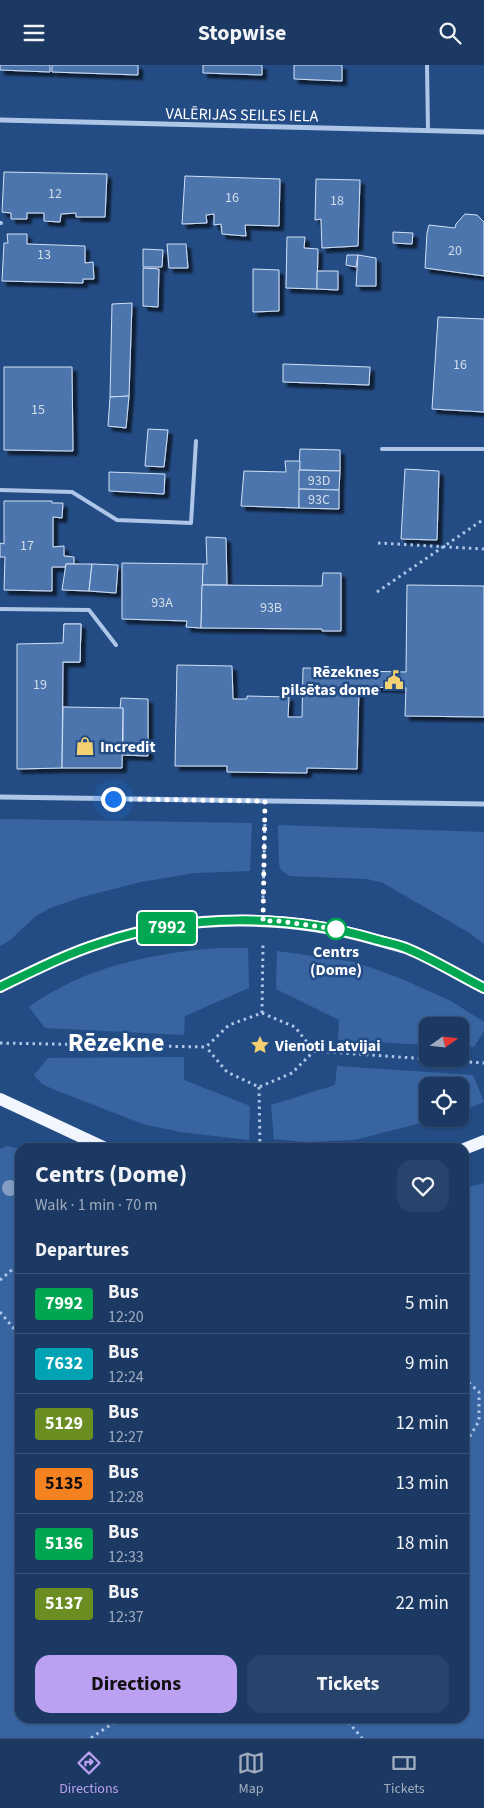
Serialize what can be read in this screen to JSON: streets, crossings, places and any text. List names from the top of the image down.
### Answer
{
  "streets": {
    "street": ["VALĒRIJAS SEILES IELA"]
  },
  "districts": ["Rēzekne"],
  "places": {
    "public building": ["Rēzeknes pilsētas dome"],
    "shop": ["Incredit"],
    "other": ["Centrs (Dome)"],
    "place": ["Vienoti Latvijai"]
  },
  "lines": ["bus line 7992"],
  "house_numbers": [
    "12",
    "16",
    "18",
    "20",
    "13",
    "16",
    "15",
    "93D",
    "93C",
    "17",
    "93A",
    "93B",
    "19"
  ],
  "north": "right",
  "page": {
    "header": "Stopwise",
    "on_map": "7992",
    "heading": [
      ["Centrs (Dome)", "Walk · 1 min · 70 m"],
      "Departures"
    ],
    "list": [
      {
        "mark": "7992",
        "name": "Bus",
        "note": "12:20",
        "value": "5 min"
      },
      {
        "mark": "7632",
        "name": "Bus",
        "note": "12:24",
        "value": "9 min"
      },
      {
        "mark": "5129",
        "name": "Bus",
        "note": "12:27",
        "value": "12 min"
      },
      {
        "mark": "5135",
        "name": "Bus",
        "note": "12:28",
        "value": "13 min"
      },
      {
        "mark": "5136",
        "name": "Bus",
        "note": "12:33",
        "value": "18 min"
      },
      {
        "mark": "5137",
        "name": "Bus",
        "note": "12:37",
        "value": "22 min"
      }
    ],
    "buttons": ["Directions", "Tickets"],
    "tabs": ["Directions", "Map", "Tickets"]
  }
}
